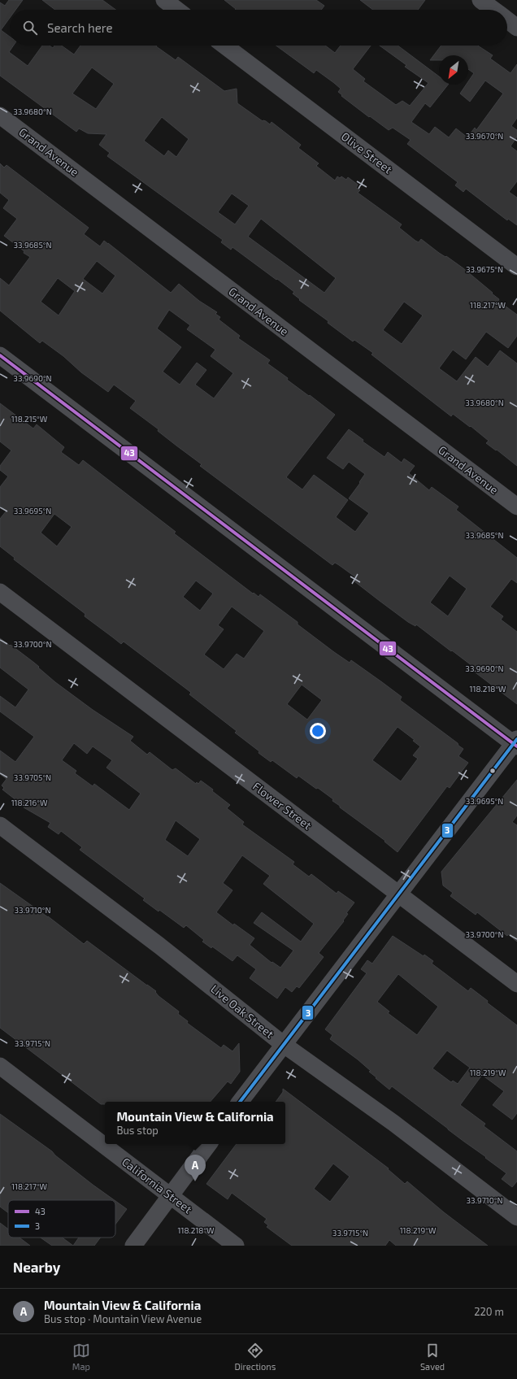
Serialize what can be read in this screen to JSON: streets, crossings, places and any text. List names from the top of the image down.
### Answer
{
  "streets": {
    "street": [
      "Grand Avenue",
      "Olive Street",
      "Flower Street",
      "Live Oak Street",
      "California Street"
    ]
  },
  "lines": ["transit line 43", "transit line 3"],
  "legend": ["43", "3"],
  "north": "bottom left",
  "page": {
    "search": "Search here",
    "popup": ["Mountain View & California", "Bus stop"],
    "pins": "A",
    "heading": "Nearby",
    "list": [
      {
        "mark": "A",
        "name": "Mountain View & California",
        "note": "Bus stop · Mountain View Avenue",
        "value": "220 m"
      }
    ],
    "nav": ["Map", "Directions", "Saved"]
  },
  "coordinates": [
    "33.9680°N",
    "33.9670°N",
    "33.9685°N",
    "33.9675°N",
    "118.217°W",
    "33.9690°N",
    "118.215°W",
    "33.9695°N",
    "33.9700°N",
    "118.218°W",
    "33.9705°N",
    "118.216°W",
    "33.9710°N",
    "33.9715°N",
    "118.219°W"
  ]
}
